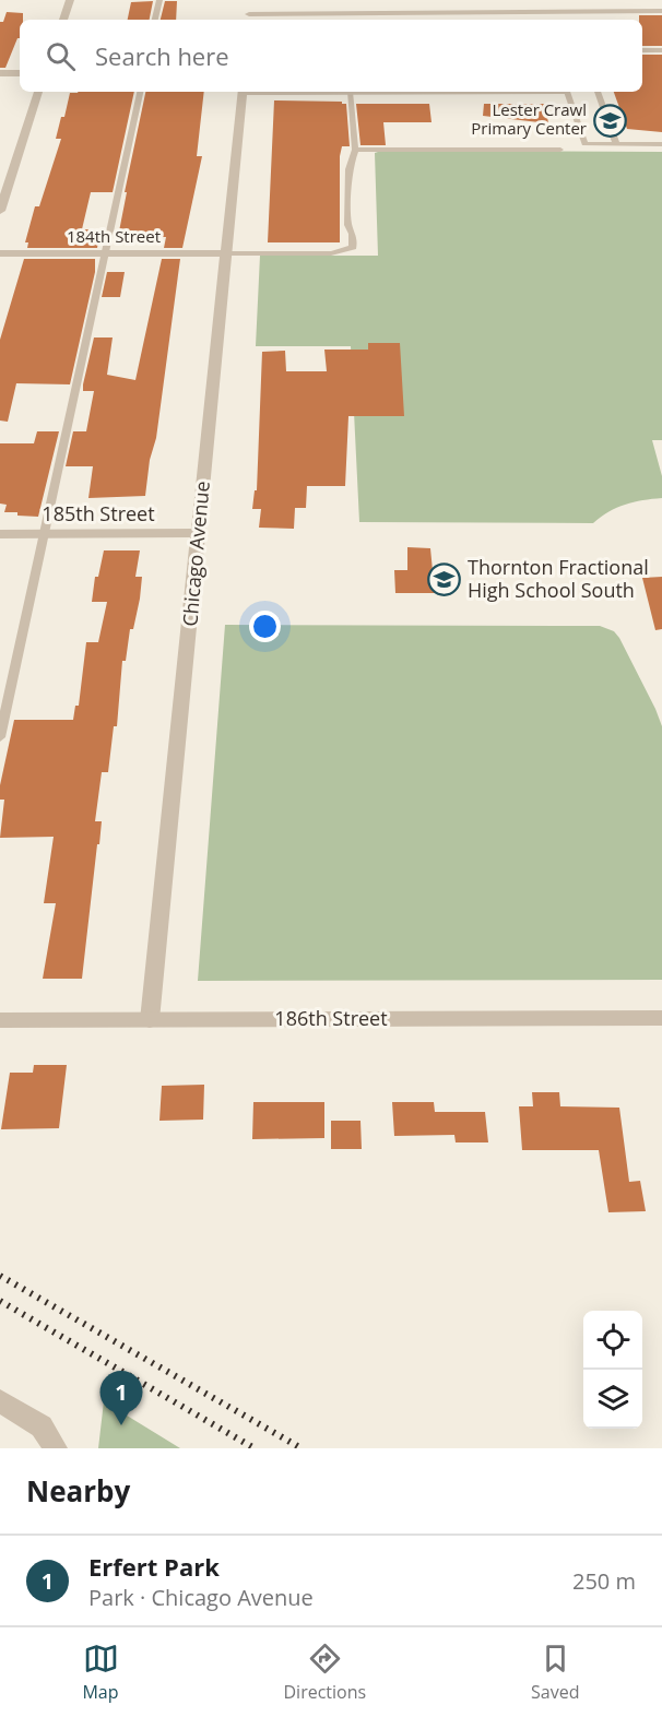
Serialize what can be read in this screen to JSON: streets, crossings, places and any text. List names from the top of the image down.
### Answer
{
  "streets": {
    "street": [
      "184th Street",
      "185th Street",
      "Chicago Avenue",
      "186th Street"
    ]
  },
  "crossings": [
    ["184th Street", "Chicago Avenue"],
    ["185th Street", "Chicago Avenue"],
    ["Chicago Avenue", "186th Street"]
  ],
  "places": {
    "school or university": ["Lester Crawl Primary Center", "Thornton Fractional High School South"]
  },
  "page": {
    "search": "Search here",
    "pins": "1",
    "heading": "Nearby",
    "list": [
      {
        "mark": "1",
        "name": "Erfert Park",
        "note": "Park · Chicago Avenue",
        "value": "250 m"
      }
    ],
    "nav": ["Map", "Directions", "Saved"]
  }
}
